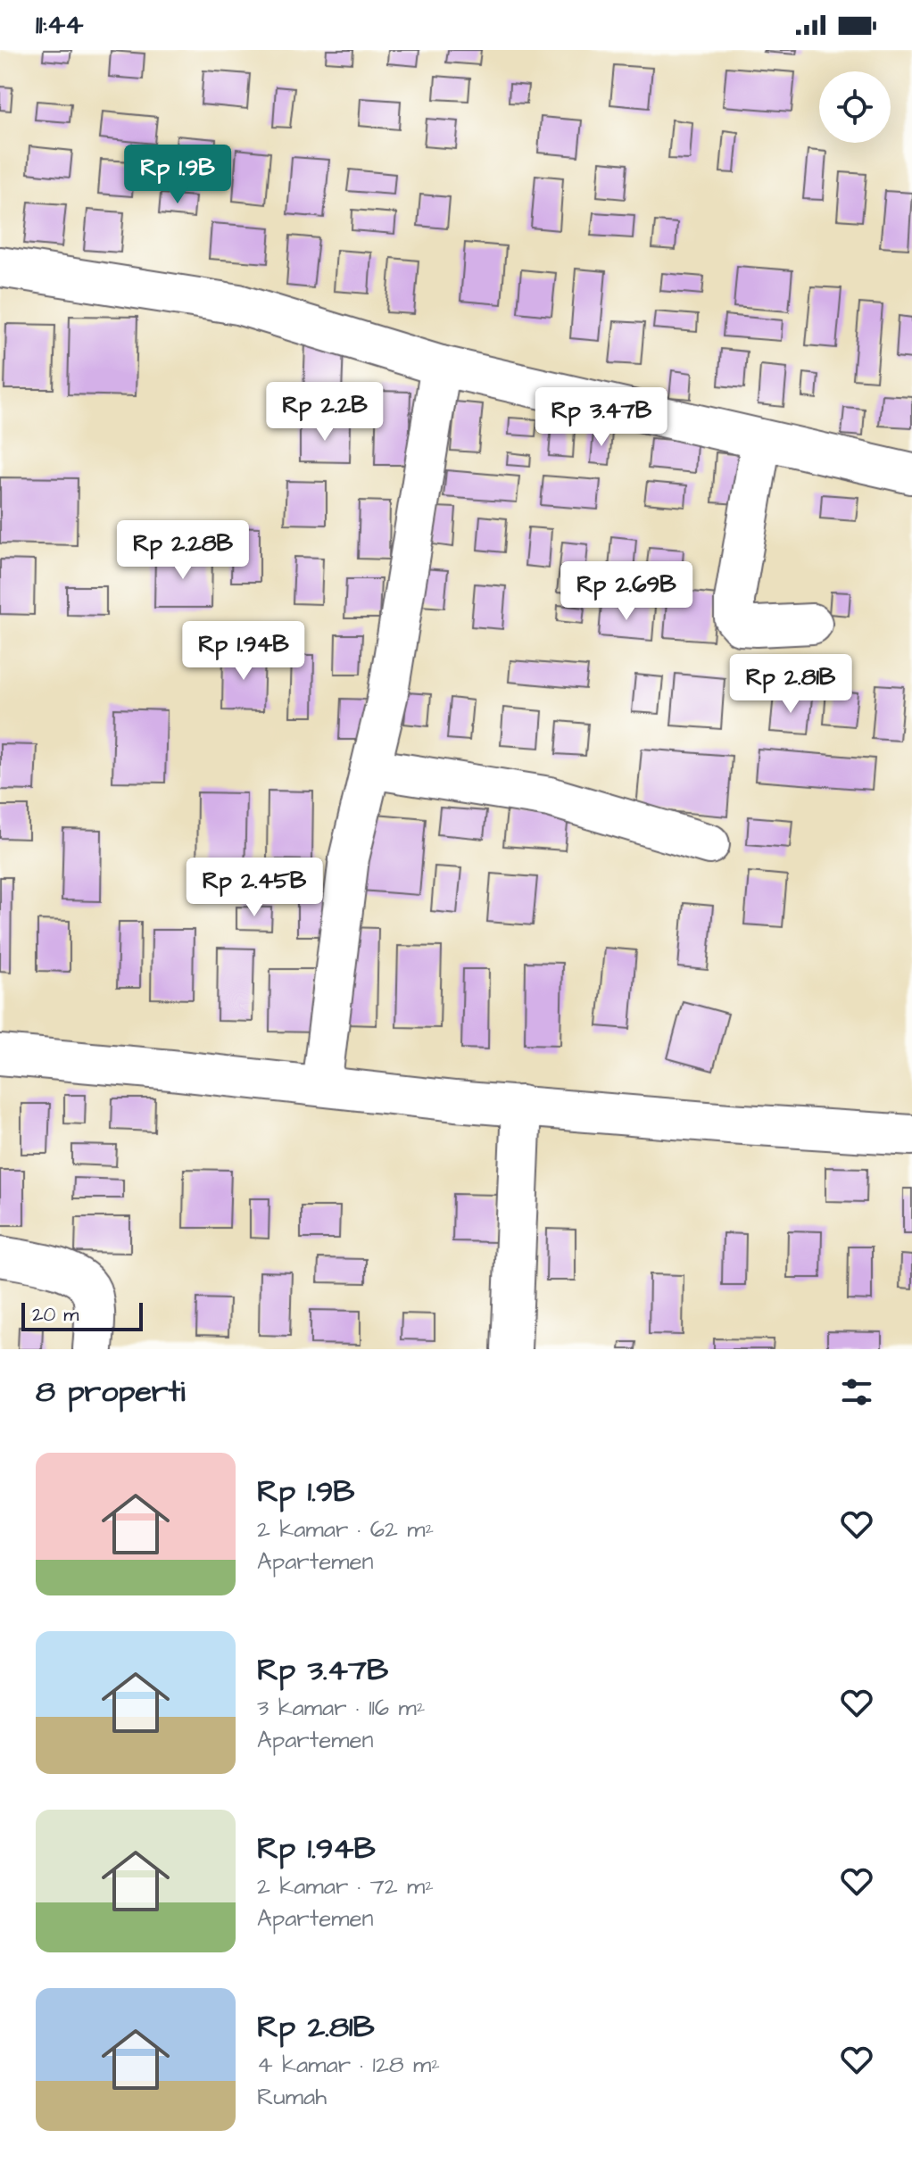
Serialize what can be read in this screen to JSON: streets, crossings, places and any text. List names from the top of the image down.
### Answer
{
  "scale_bar": "20 m",
  "page": {
    "status": "11:44",
    "price": [
      "Rp 1.9B",
      "Rp 2.2B",
      "Rp 3.47B",
      "Rp 2.28B",
      "Rp 2.69B",
      "Rp 1.94B",
      "Rp 2.81B",
      "Rp 2.45B"
    ],
    "scale": "20 m",
    "heading": "8 properti",
    "list": [
      {
        "name": "Rp 1.9B",
        "note": "2 kamar · 62 m² · Apartemen"
      },
      {
        "name": "Rp 3.47B",
        "note": "3 kamar · 116 m² · Apartemen"
      },
      {
        "name": "Rp 1.94B",
        "note": "2 kamar · 72 m² · Apartemen"
      },
      {
        "name": "Rp 2.81B",
        "note": "4 kamar · 128 m² · Rumah"
      }
    ]
  }
}
